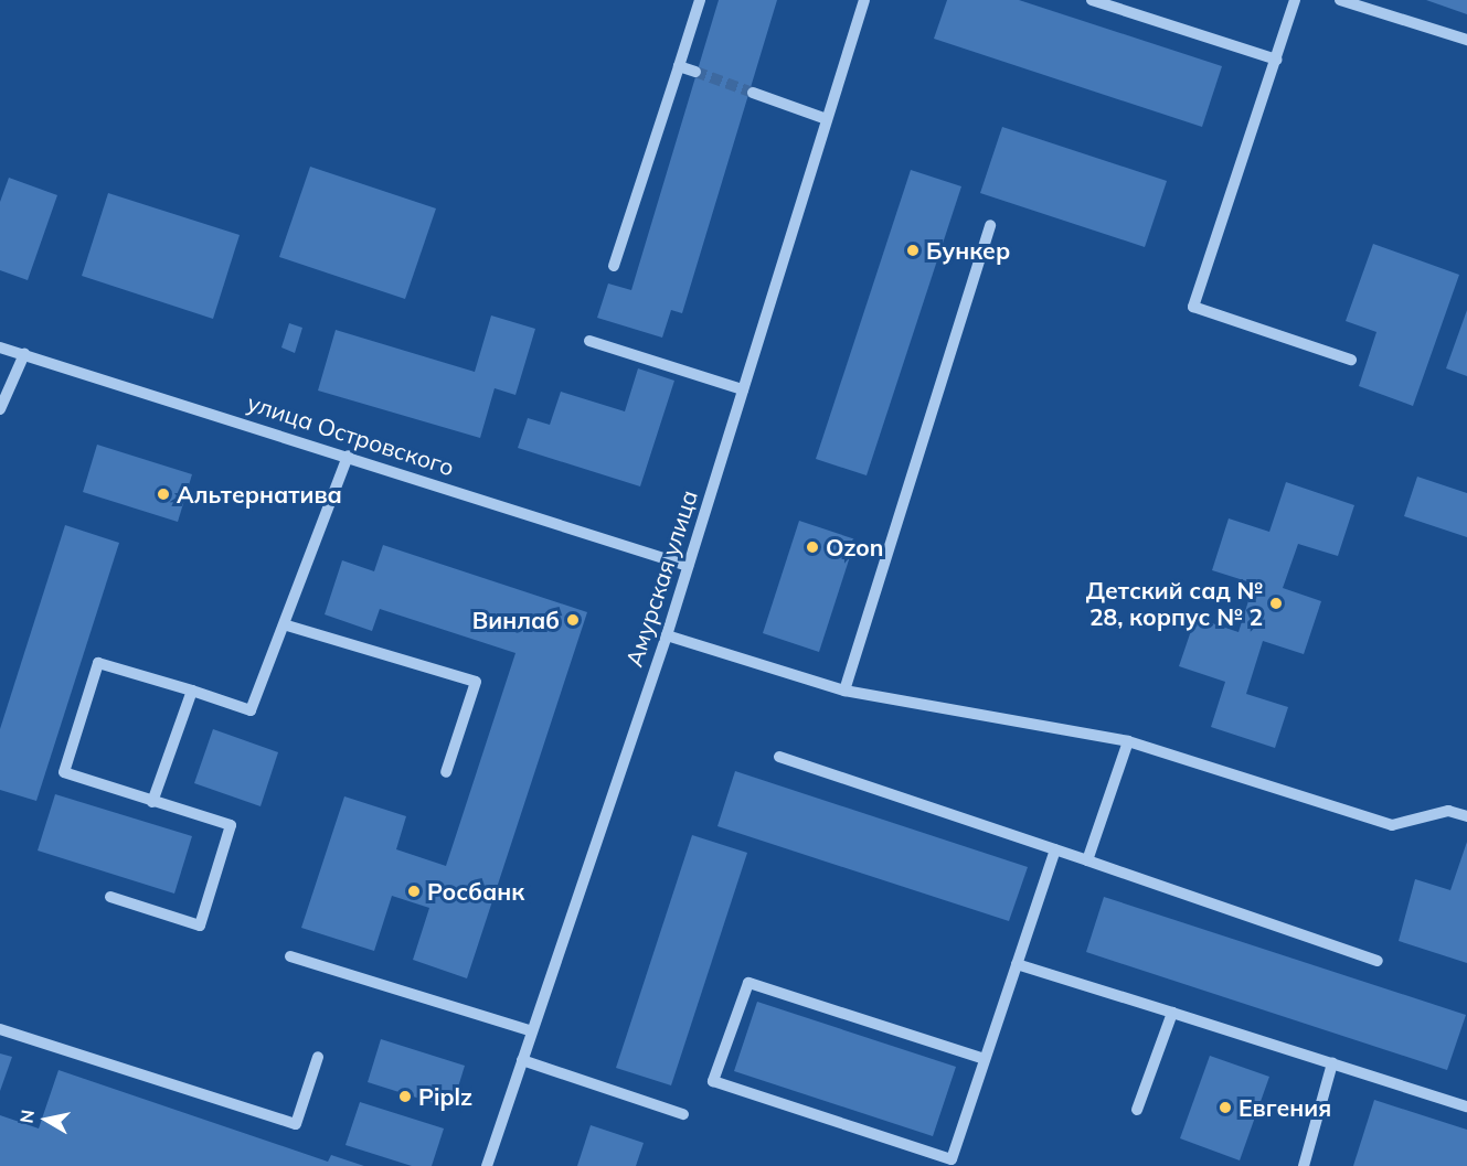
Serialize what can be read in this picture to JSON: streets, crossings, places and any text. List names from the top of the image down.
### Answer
{
  "streets": {
    "street": ["улица Островского", "Амурская улица"]
  },
  "crossings": [
    ["улица Островского", "Амурская улица"]
  ],
  "places": [
    "Бункер",
    "Альтернатива",
    "Ozon",
    "Детский сад № 28, корпус № 2",
    "Винлаб",
    "Росбанк",
    "Piplz",
    "Евгения"
  ],
  "north": "left"
}
